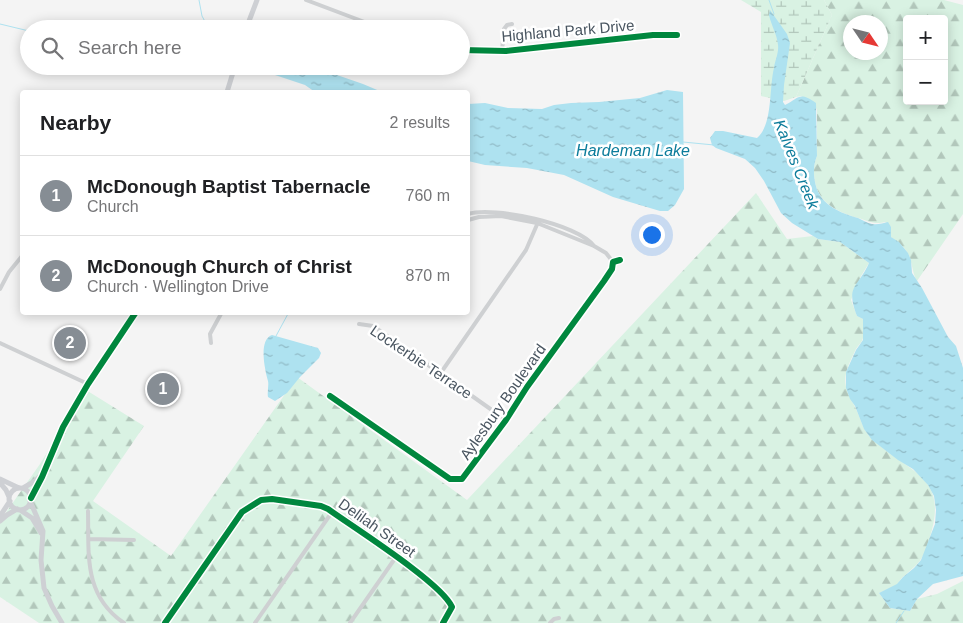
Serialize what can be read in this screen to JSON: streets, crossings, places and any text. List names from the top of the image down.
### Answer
{
  "streets": {
    "street": [
      "Highland Park Drive",
      "Lockerbie Terrace",
      "Aylesbury Boulevard",
      "Delilah Street"
    ]
  },
  "crossings": [
    ["Lockerbie Terrace", "Aylesbury Boulevard"]
  ],
  "water": ["Hardeman Lake", "Kalves Creek"],
  "north": "bottom right",
  "page": {
    "map_buttons": ["+", "−"],
    "search": "Search here",
    "heading": ["Nearby", "2 results"],
    "list": [
      {
        "mark": "1",
        "name": "McDonough Baptist Tabernacle",
        "note": "Church",
        "value": "760 m"
      },
      {
        "mark": "2",
        "name": "McDonough Church of Christ",
        "note": "Church · Wellington Drive",
        "value": "870 m"
      }
    ],
    "pins": ["2", "1"]
  }
}
